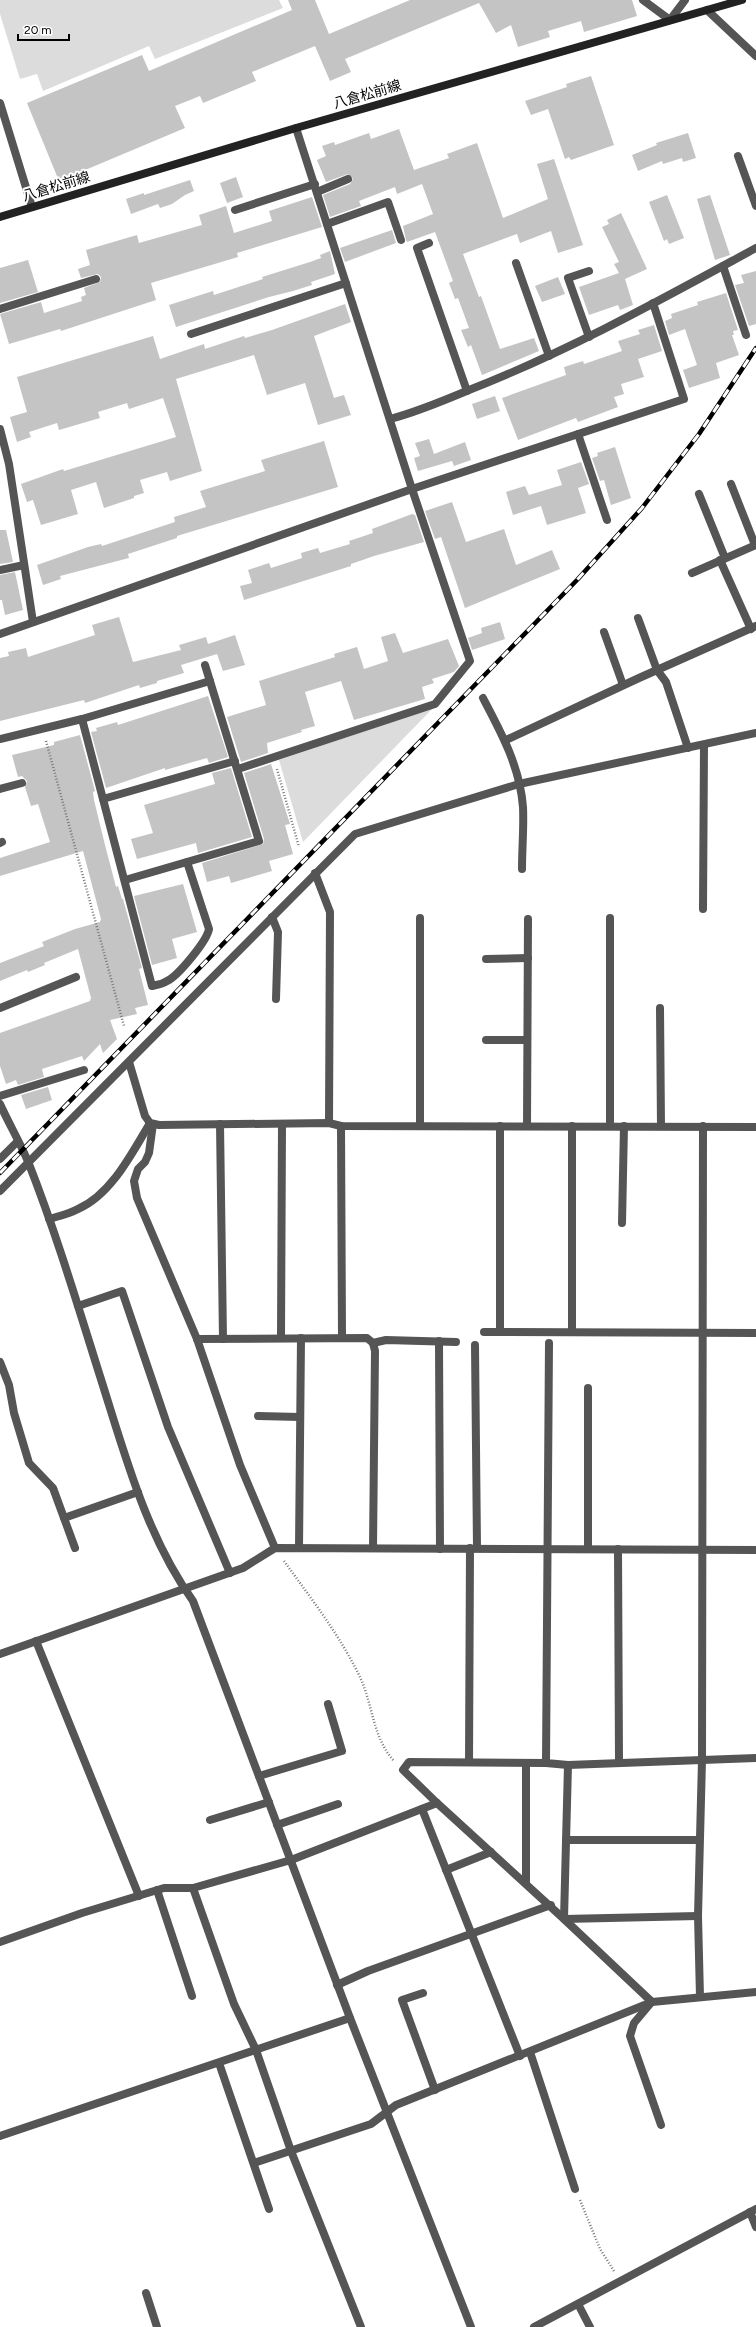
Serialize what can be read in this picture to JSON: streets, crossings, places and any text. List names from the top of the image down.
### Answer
{
  "streets": {
    "main road": ["八倉松前線"]
  },
  "scale_bar": "20 m"
}
